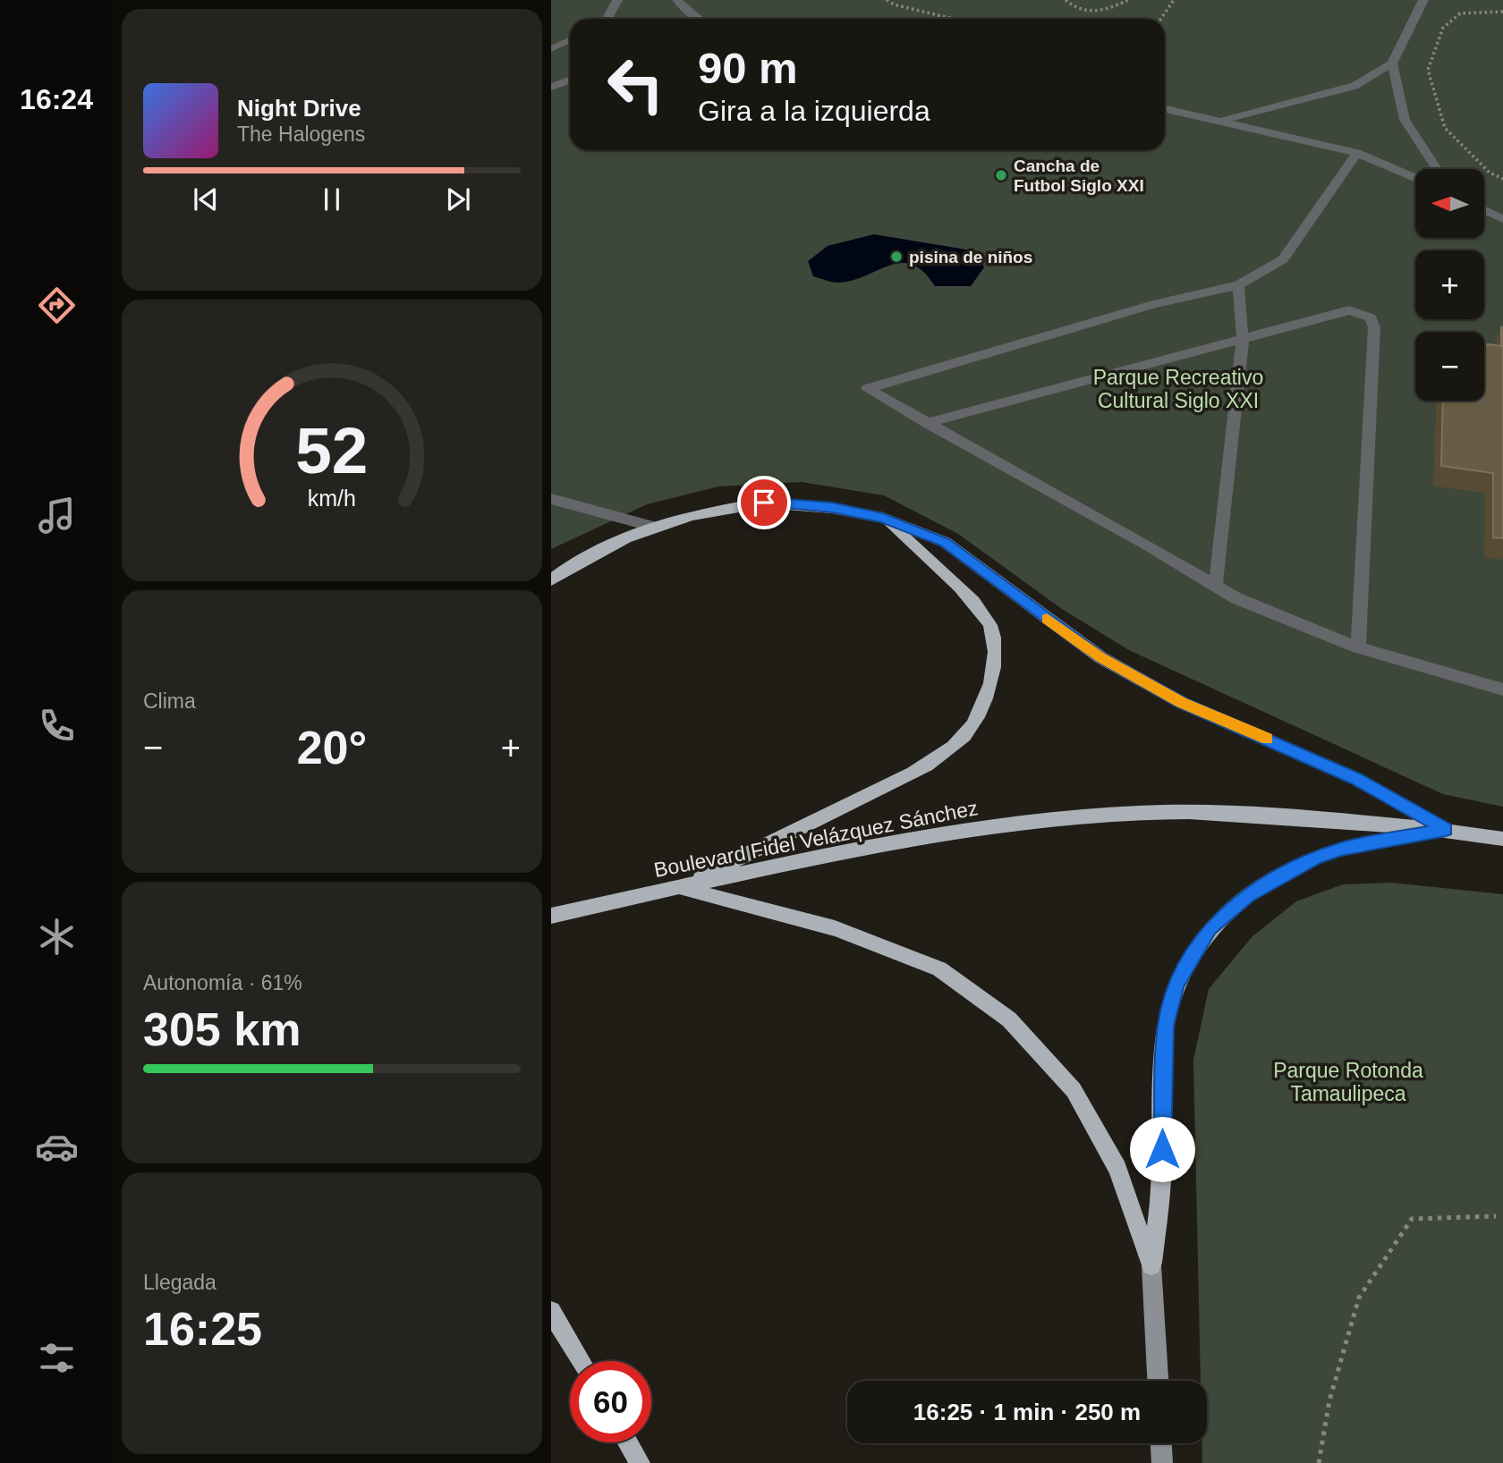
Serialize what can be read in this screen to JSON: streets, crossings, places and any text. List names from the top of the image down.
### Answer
{
  "streets": {
    "main road": ["Boulevard Fidel Velázquez Sánchez"]
  },
  "parks": ["Parque Recreativo Cultural Siglo XXI", "Parque Rotonda Tamaulipeca"],
  "places": ["Cancha de Futbol Siglo XXI", "pisina de niños"],
  "north": "left",
  "page": {
    "tabs": "16:24",
    "turn": ["90 m", "Gira a la izquierda"],
    "song": ["Night Drive", "The Halogens"],
    "map_buttons": ["+", "−"],
    "tile": [
      "Clima",
      ["Autonomía · 61%", "305 km"],
      ["Llegada", "16:25"]
    ],
    "heat": ["−", "20°", "+"],
    "limit": "60",
    "trip": "16:25 · 1 min · 250 m",
    "gauge": ["52", "km/h"]
  }
}
